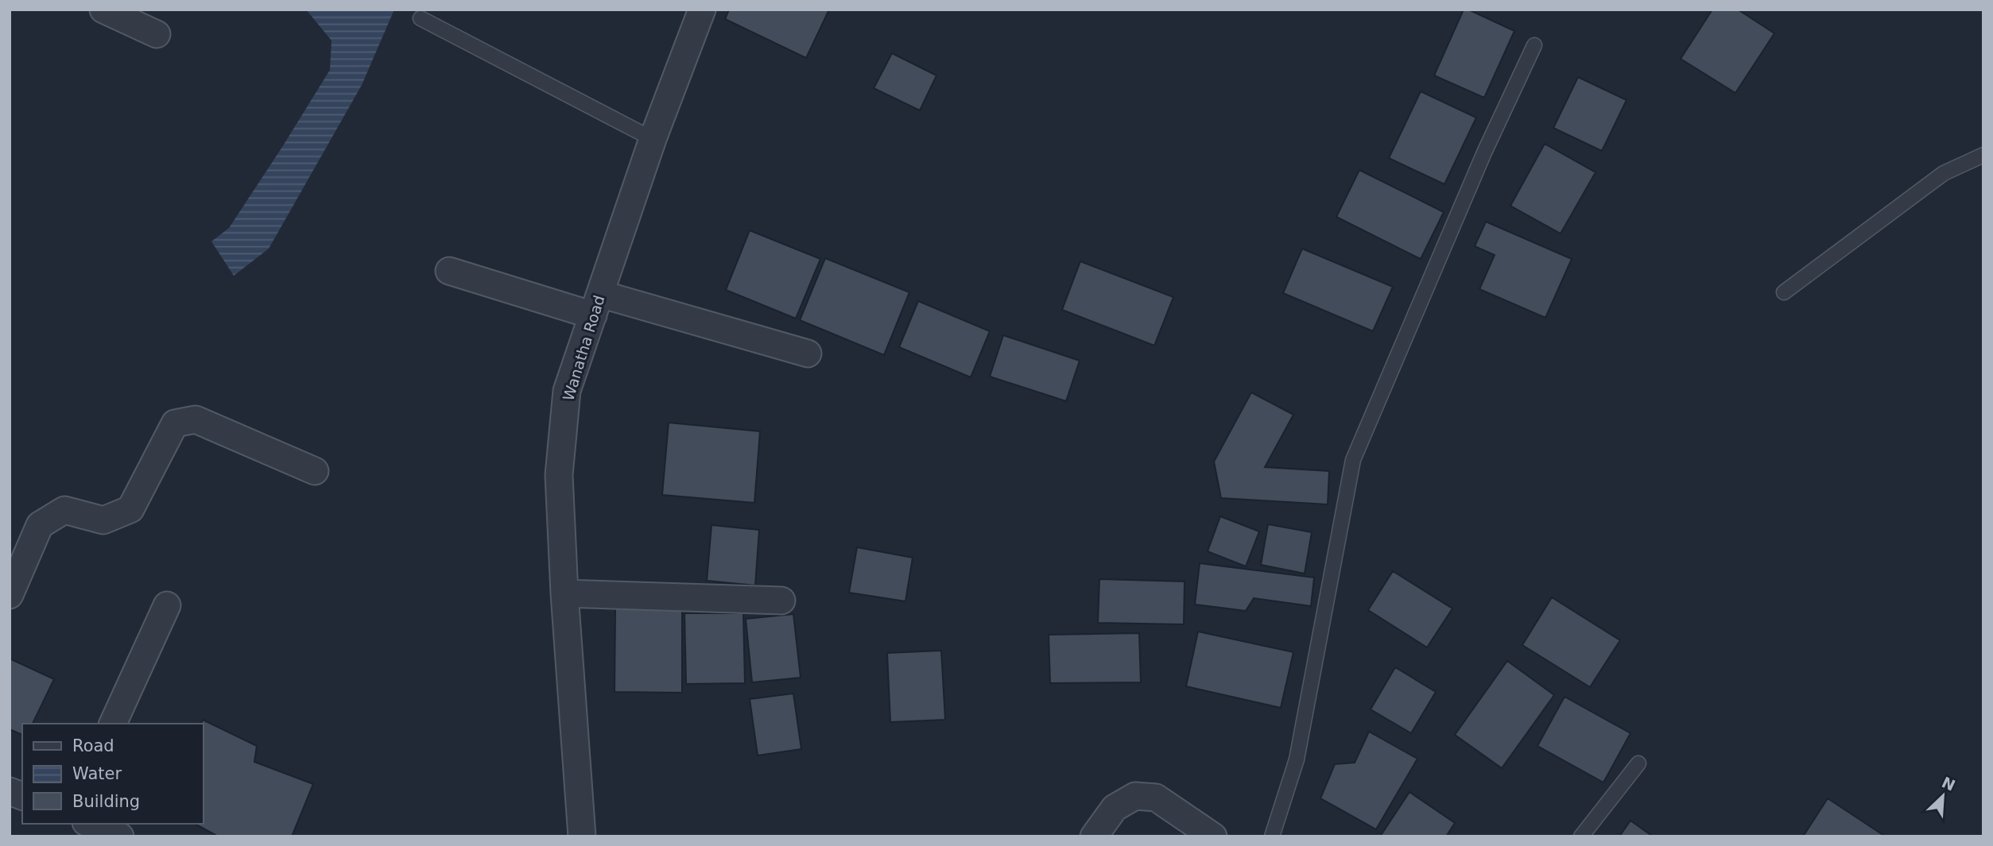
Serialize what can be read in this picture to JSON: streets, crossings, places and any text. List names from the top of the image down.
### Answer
{
  "streets": {
    "street": ["Wanatha Road"]
  },
  "legend": ["Road", "Water", "Building"],
  "north": "top right"
}
